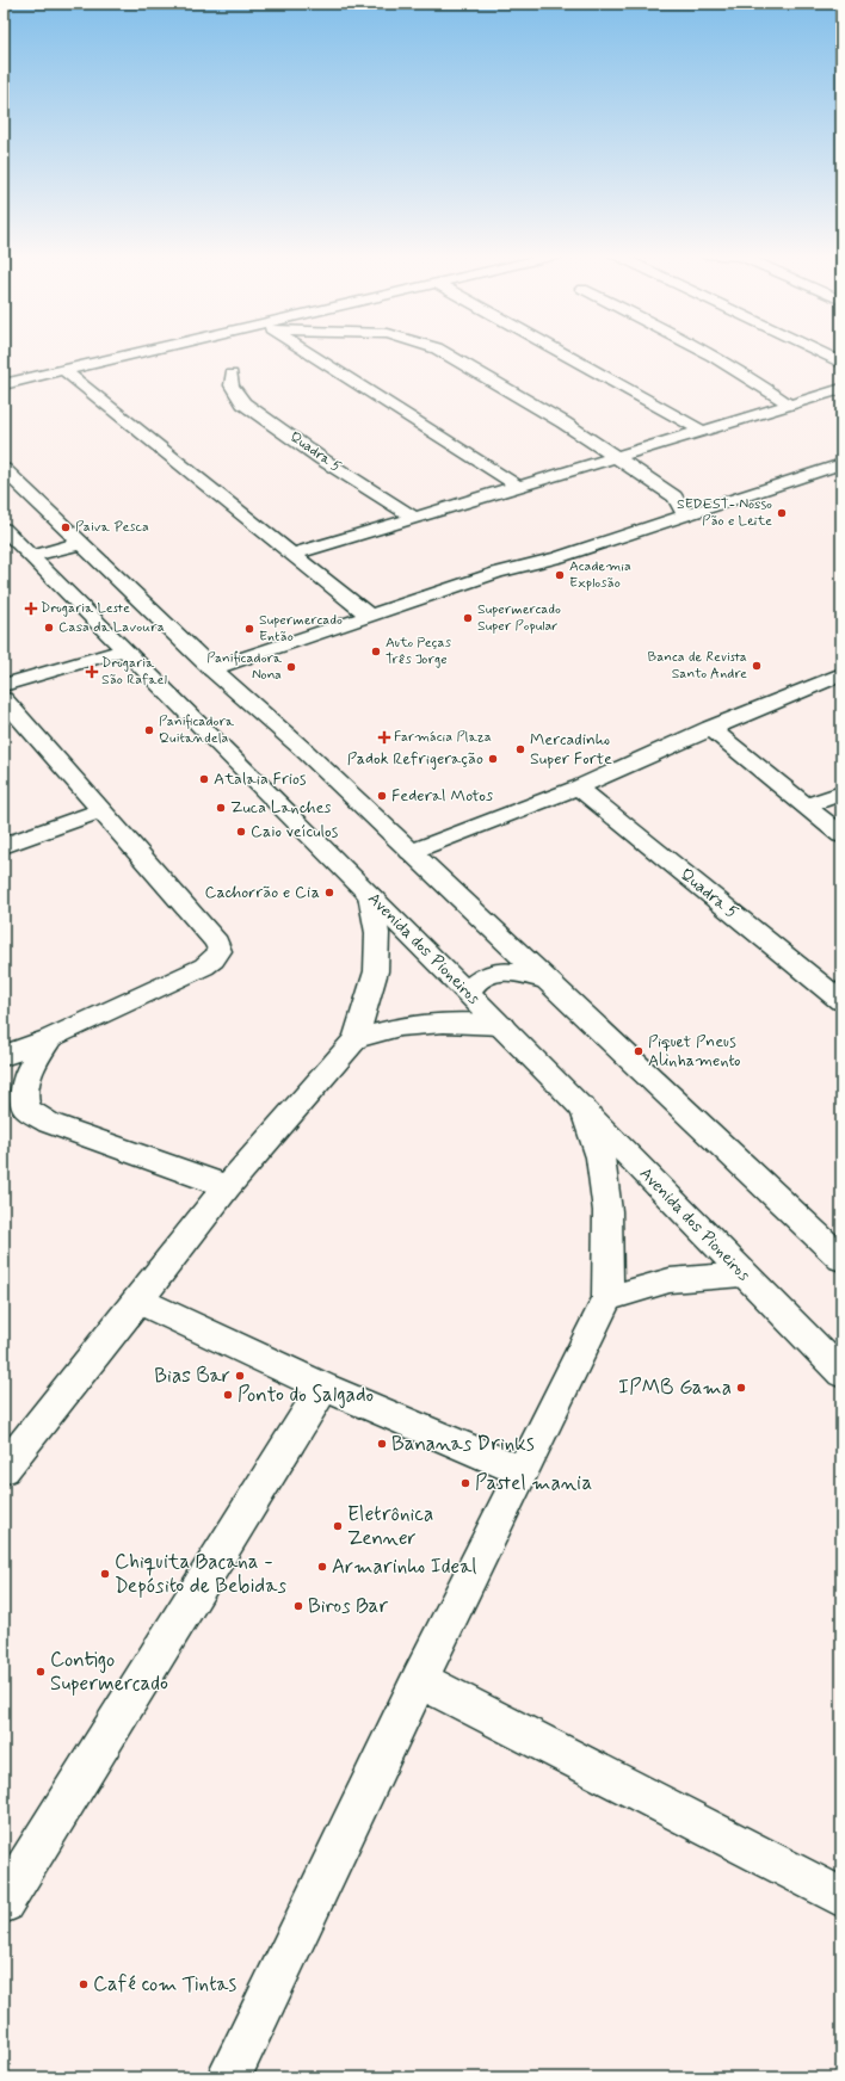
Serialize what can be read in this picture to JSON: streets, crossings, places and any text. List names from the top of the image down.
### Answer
{
  "streets": {
    "street": ["Quadra 5", "Avenida dos Pioneiros"]
  },
  "places": {
    "other": [
      "SEDEST- Nosso Pão e Leite",
      "Paiva Pesca",
      "Academia Explosão",
      "Supermercado Super Popular",
      "Casa da Lavoura",
      "Supermercado Então",
      "Auto Peças Três Jorge",
      "Banca de Revista Santo Andre",
      "Panificadora Nona",
      "Panificadora Quitandela",
      "Mercadinho Super Forte",
      "Padok Refrigeração",
      "Atalaia Frios",
      "Federal Motos",
      "Zuca Lanches",
      "Caio veículos",
      "Cachorrão e Cia",
      "Piquet Pneus Alinhamento",
      "Bias Bar",
      "IPMB Gama",
      "Ponto do Salgado",
      "Bananas Drinks",
      "Pastel mania",
      "Eletrônica Zenner",
      "Armarinho Ideal",
      "Chiquita Bacana - Depósito de Bebidas",
      "Biros Bar",
      "Contigo Supermercado",
      "Café com Tintas"
    ],
    "health": ["Drogaria Leste", "Drogaria São Rafael", "Farmácia Plaza"]
  }
}
